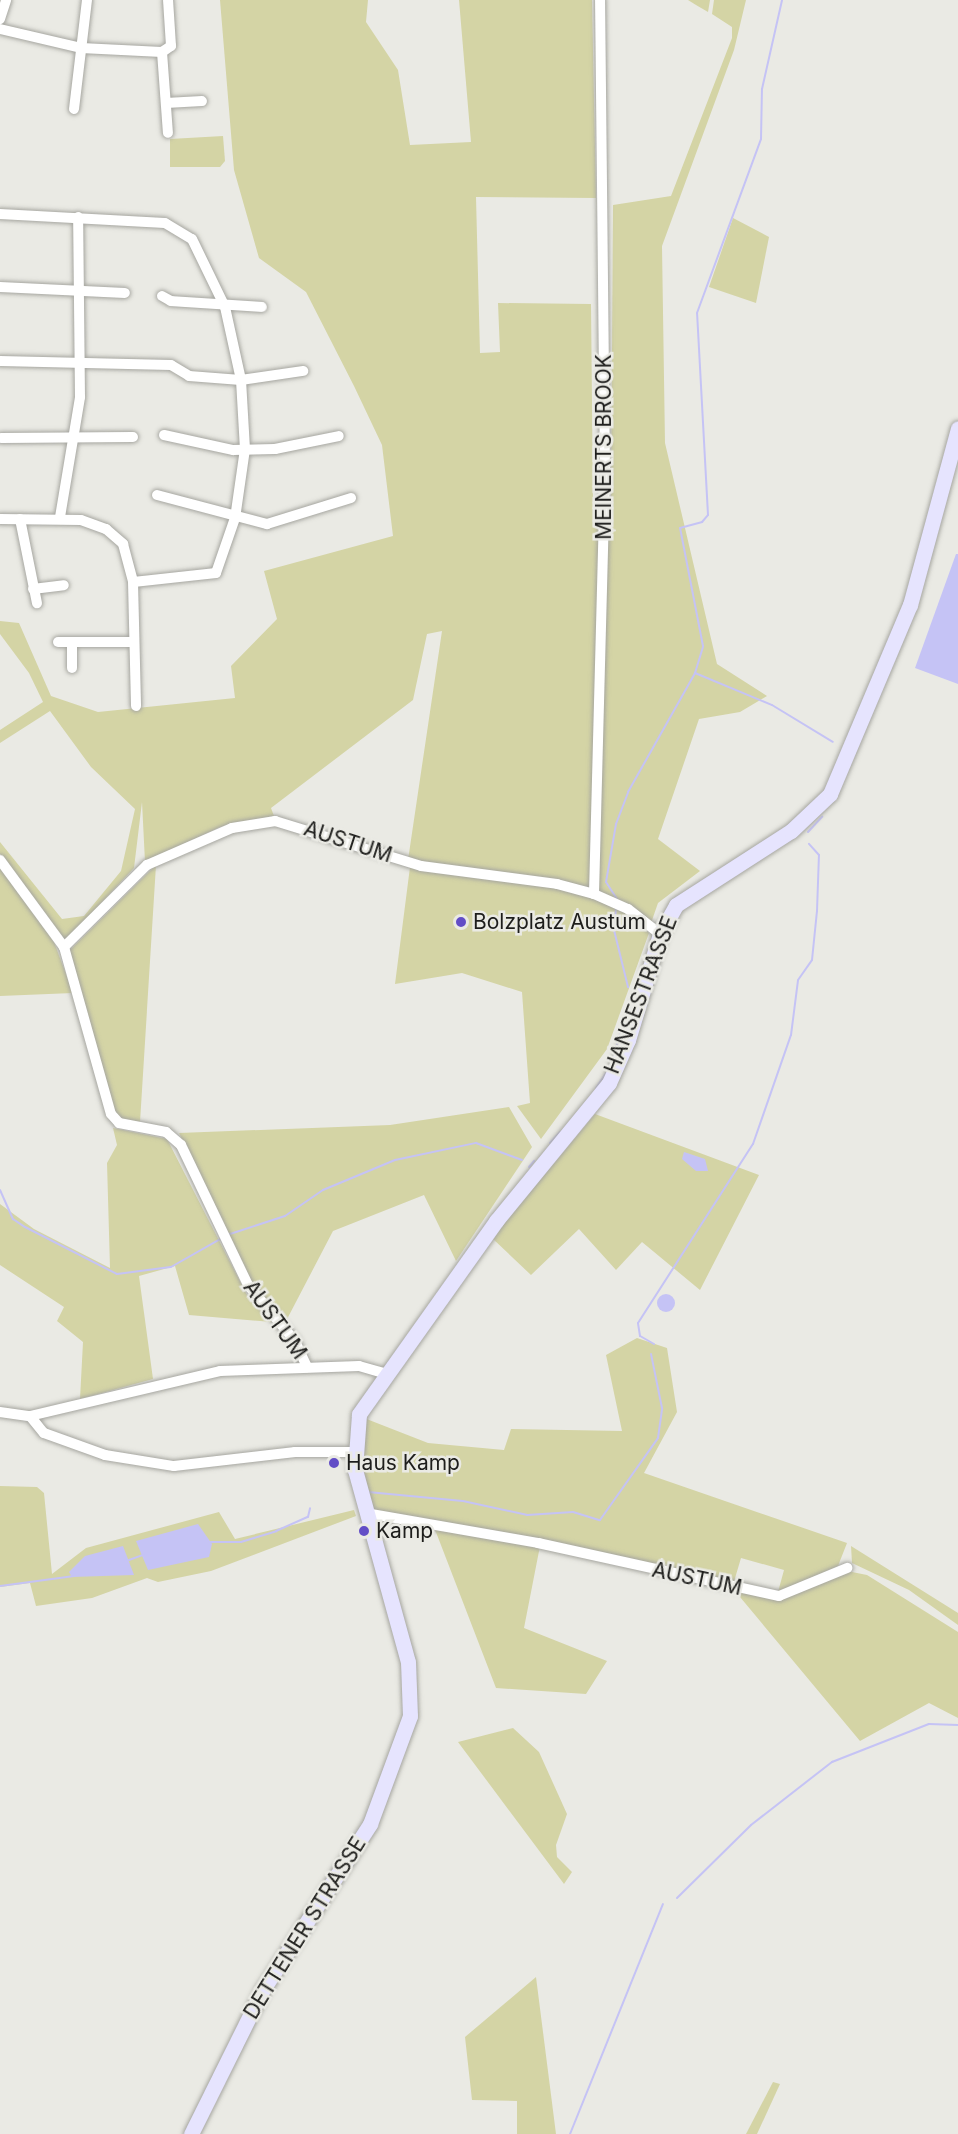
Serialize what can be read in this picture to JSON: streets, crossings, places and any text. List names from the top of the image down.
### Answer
{
  "streets": {
    "street": [
      "MEINERTS BROOK",
      "AUSTUM",
      "HANSESTRASSE",
      "DETTENER STRASSE"
    ]
  },
  "crossings": [
    ["MEINERTS BROOK", "AUSTUM"],
    ["AUSTUM", "HANSESTRASSE"],
    ["AUSTUM", "DETTENER STRASSE"],
    ["HANSESTRASSE", "DETTENER STRASSE"]
  ],
  "places": ["Bolzplatz Austum", "Haus Kamp", "Kamp"]
}
